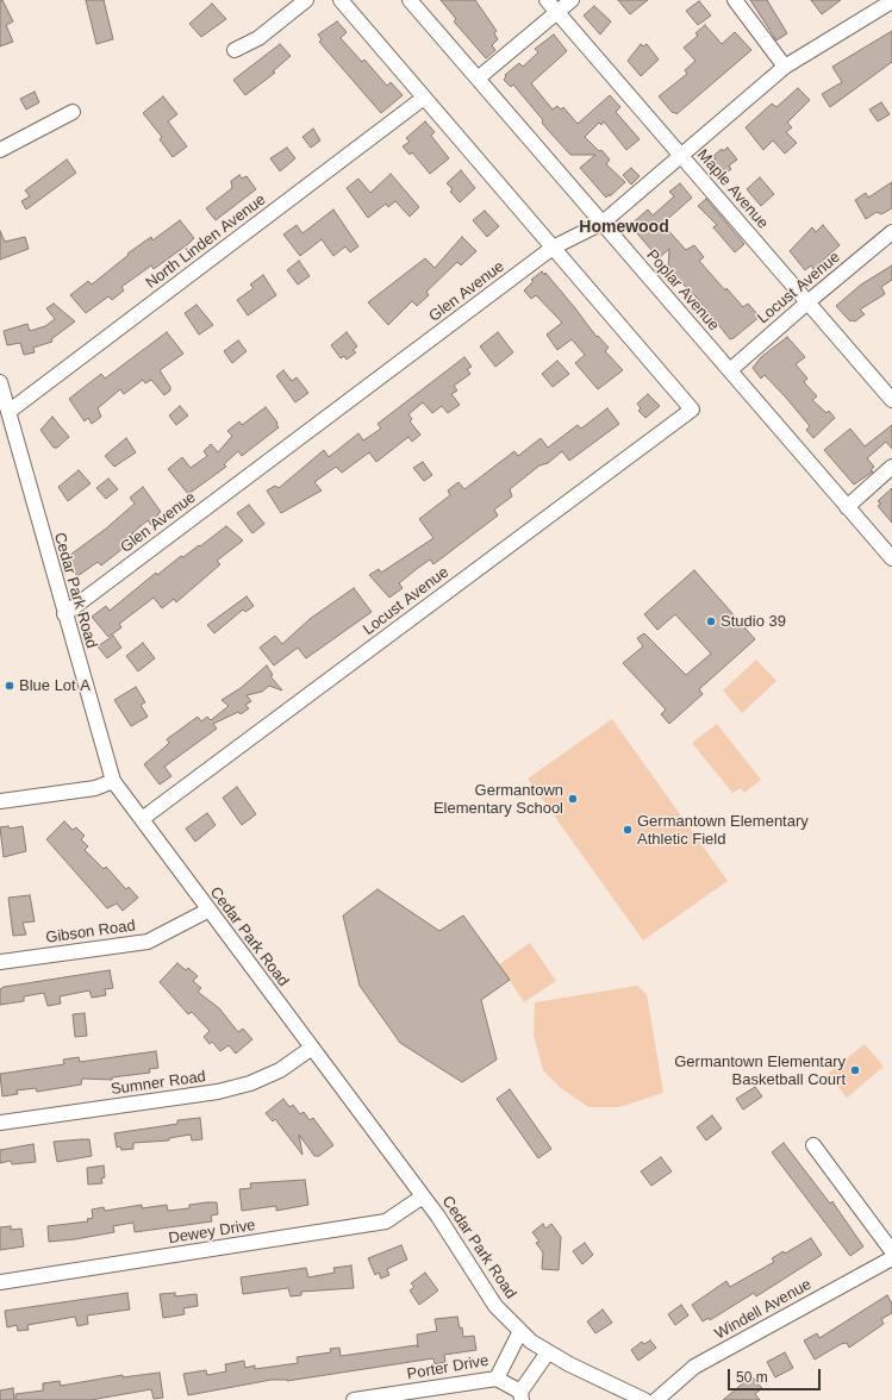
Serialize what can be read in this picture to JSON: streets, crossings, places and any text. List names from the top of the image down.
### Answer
{
  "streets": {
    "street": [
      "Maple Avenue",
      "North Linden Avenue",
      "Locust Avenue",
      "Poplar Avenue",
      "Glen Avenue",
      "Cedar Park Road",
      "Gibson Road",
      "Sumner Road",
      "Dewey Drive",
      "Windell Avenue",
      "Porter Drive"
    ]
  },
  "crossings": [
    ["Maple Avenue", "Locust Avenue"],
    ["Maple Avenue", "Glen Avenue"],
    ["North Linden Avenue", "Cedar Park Road"],
    ["Locust Avenue", "Poplar Avenue"],
    ["Locust Avenue", "Glen Avenue"],
    ["Locust Avenue", "Cedar Park Road"],
    ["Poplar Avenue", "Glen Avenue"],
    ["Glen Avenue", "Cedar Park Road"],
    ["Cedar Park Road", "Gibson Road"],
    ["Cedar Park Road", "Sumner Road"],
    ["Cedar Park Road", "Dewey Drive"],
    ["Cedar Park Road", "Porter Drive"]
  ],
  "districts": ["Homewood"],
  "places": [
    "Studio 39",
    "Blue Lot A",
    "Germantown Elementary School",
    "Germantown Elementary Athletic Field",
    "Germantown Elementary Basketball Court"
  ],
  "scale_bar": "50 m"
}
